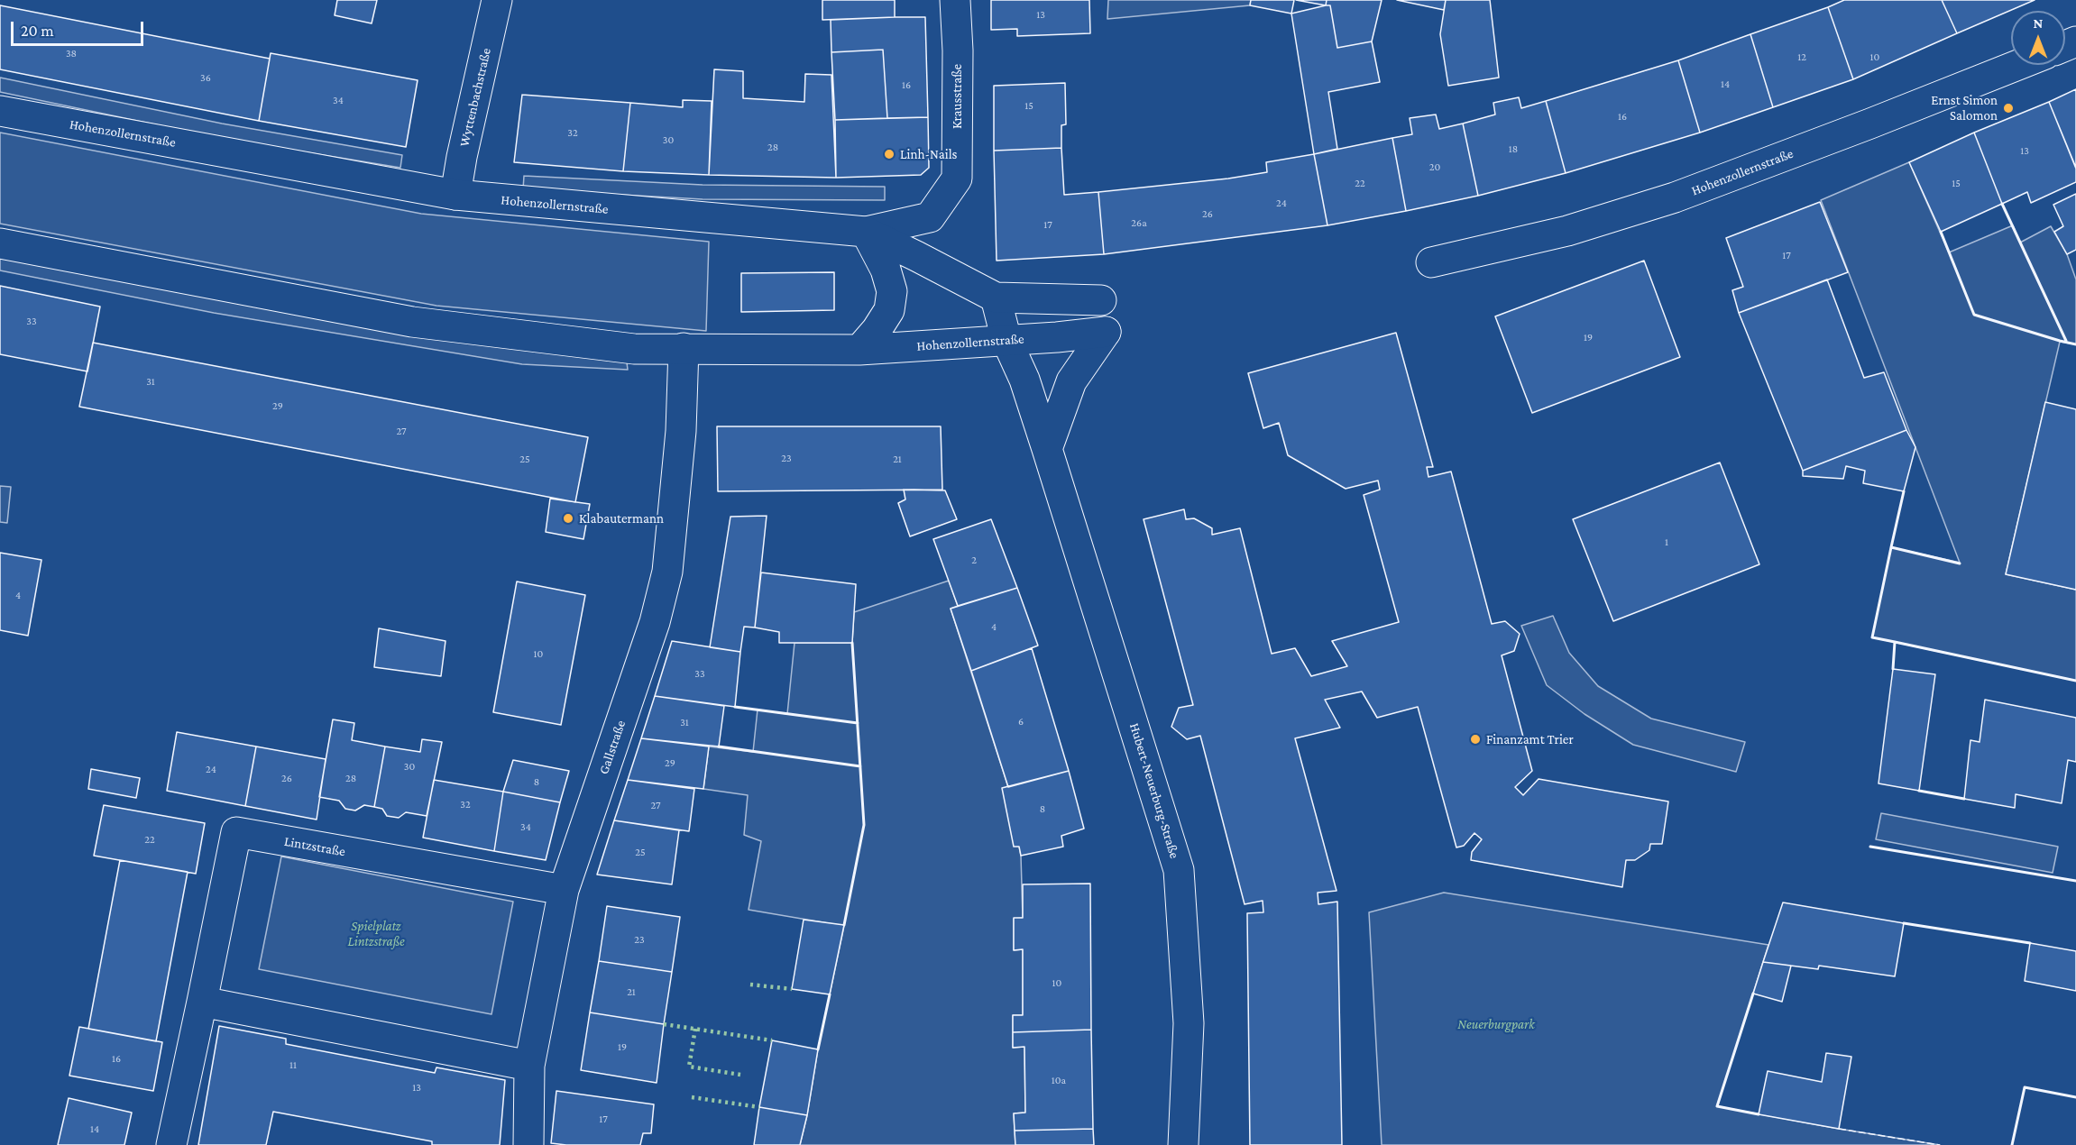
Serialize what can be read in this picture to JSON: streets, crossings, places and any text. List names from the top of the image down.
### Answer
{
  "streets": {
    "street": [
      "Krausstraße",
      "Wyttenbachstraße",
      "Hohenzollernstraße",
      "Gallstraße",
      "Hubert-Neuerburg-Straße",
      "Lintzstraße"
    ]
  },
  "crossings": [
    ["Krausstraße", "Hohenzollernstraße"],
    ["Wyttenbachstraße", "Hohenzollernstraße"],
    ["Hohenzollernstraße", "Gallstraße"],
    ["Hohenzollernstraße", "Hubert-Neuerburg-Straße"],
    ["Gallstraße", "Lintzstraße"]
  ],
  "parks": ["Spielplatz Lintzstraße", "Neuerburgpark"],
  "places": [
    "Ernst Simon Salomon",
    "Linh-Nails",
    "Klabautermann",
    "Finanzamt Trier"
  ],
  "house_numbers": [
    "13",
    "38",
    "12",
    "10",
    "36",
    "14",
    "16",
    "34",
    "15",
    "16",
    "32",
    "30",
    "28",
    "18",
    "13",
    "20",
    "22",
    "15",
    "24",
    "26",
    "26a",
    "17",
    "17",
    "33",
    "19",
    "31",
    "29",
    "27",
    "23",
    "25",
    "21",
    "1",
    "2",
    "4",
    "4",
    "10",
    "33",
    "6",
    "31",
    "29",
    "30",
    "24",
    "26",
    "28",
    "8",
    "32",
    "27",
    "8",
    "34",
    "22",
    "25",
    "23",
    "10",
    "21",
    "19",
    "16",
    "11",
    "10a",
    "13",
    "17",
    "14"
  ],
  "scale_bar": "20 m",
  "north": "top"
}
